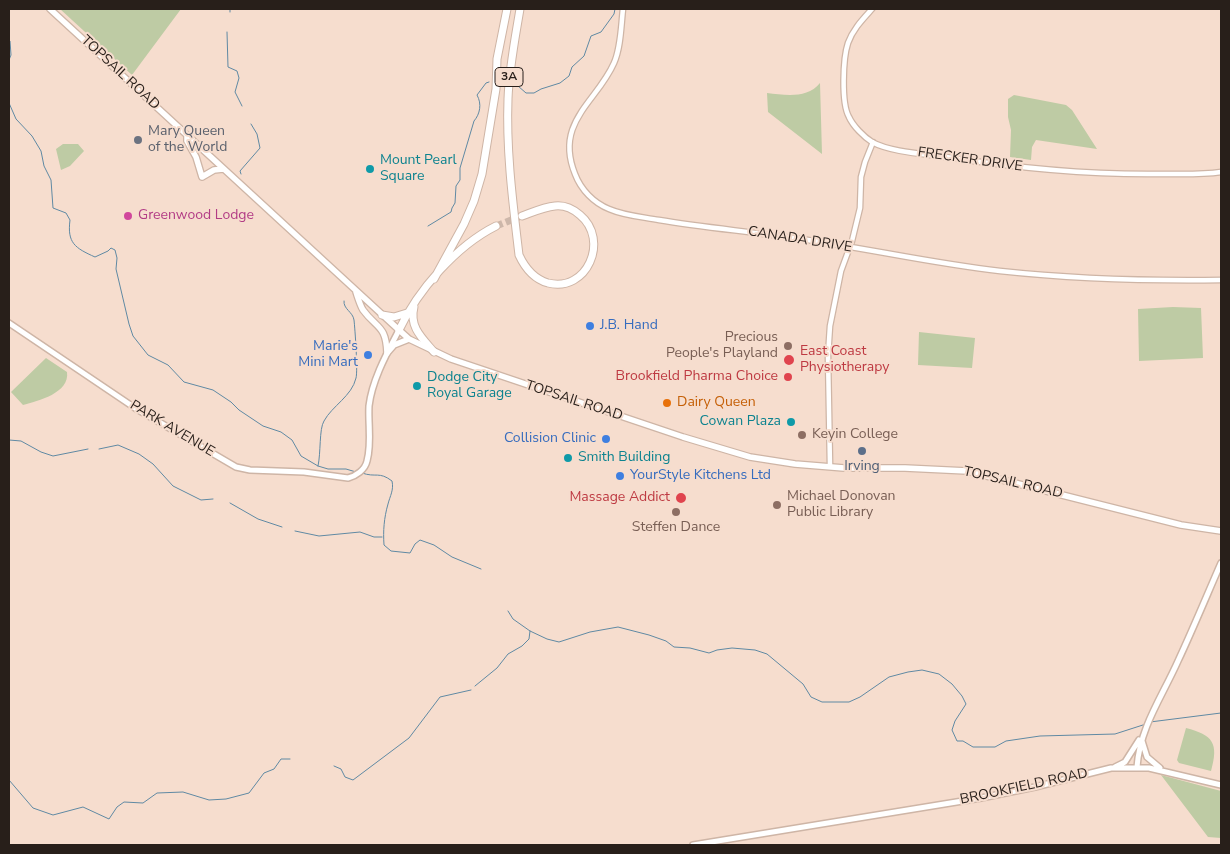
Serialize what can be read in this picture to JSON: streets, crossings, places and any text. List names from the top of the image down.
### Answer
{
  "streets": {
    "highway": ["3A"],
    "main road": ["TOPSAIL ROAD", "PARK AVENUE", "BROOKFIELD ROAD"],
    "street": ["FRECKER DRIVE", "CANADA DRIVE"]
  },
  "places": [
    "Mary Queen of the World",
    "Mount Pearl Square",
    "Greenwood Lodge",
    "J.B. Hand",
    "Precious People's Playland",
    "Marie's Mini Mart",
    "East Coast Physiotherapy",
    "Brookfield Pharma Choice",
    "Dodge City Royal Garage",
    "Dairy Queen",
    "Cowan Plaza",
    "Keyin College",
    "Collision Clinic",
    "Irving",
    "Smith Building",
    "YourStyle Kitchens Ltd",
    "Massage Addict",
    "Michael Donovan Public Library",
    "Steffen Dance"
  ]
}
